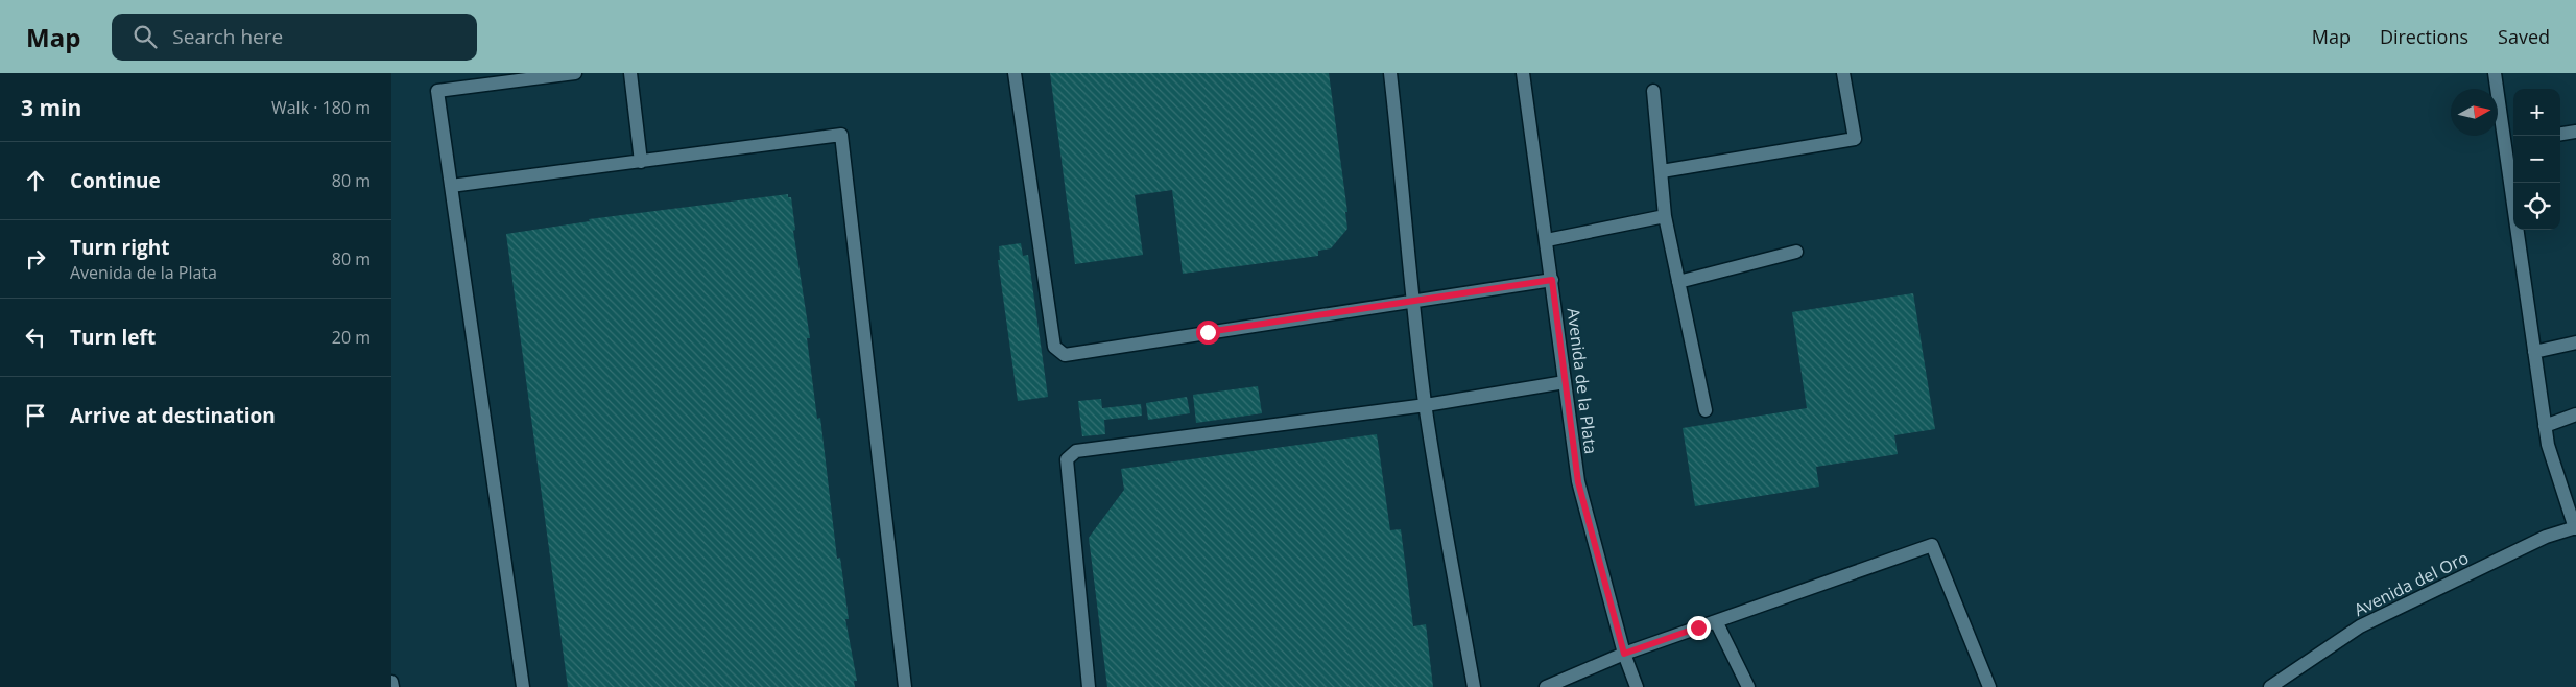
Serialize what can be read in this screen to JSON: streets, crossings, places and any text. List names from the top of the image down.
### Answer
{
  "streets": {
    "street": ["Avenida de la Plata", "Avenida del Oro"]
  },
  "north": "right",
  "page": {
    "header": "Map",
    "search": "Search here",
    "nav": ["Map", "Directions", "Saved"],
    "heading": ["3 min", "Walk · 180 m"],
    "map_buttons": ["+", "−"],
    "list": [
      ["Continue", "80 m"],
      ["Turn right", "Avenida de la Plata", "80 m"],
      ["Turn left", "20 m"],
      "Arrive at destination"
    ]
  }
}
